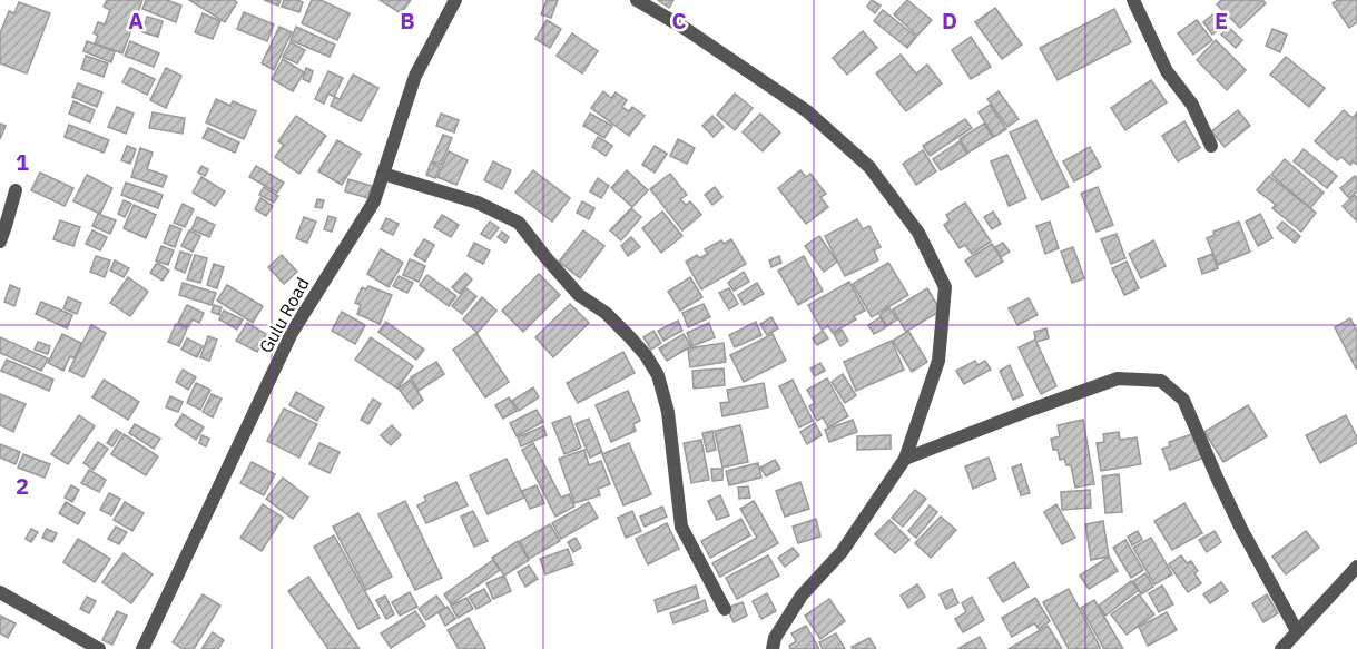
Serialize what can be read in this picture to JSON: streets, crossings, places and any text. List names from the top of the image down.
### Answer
{
  "streets": {
    "street": ["Gulu Road"]
  },
  "grid": {
    "columns": [
      "A",
      "B",
      "C",
      "D",
      "E"
    ],
    "rows": ["1", "2"]
  }
}
